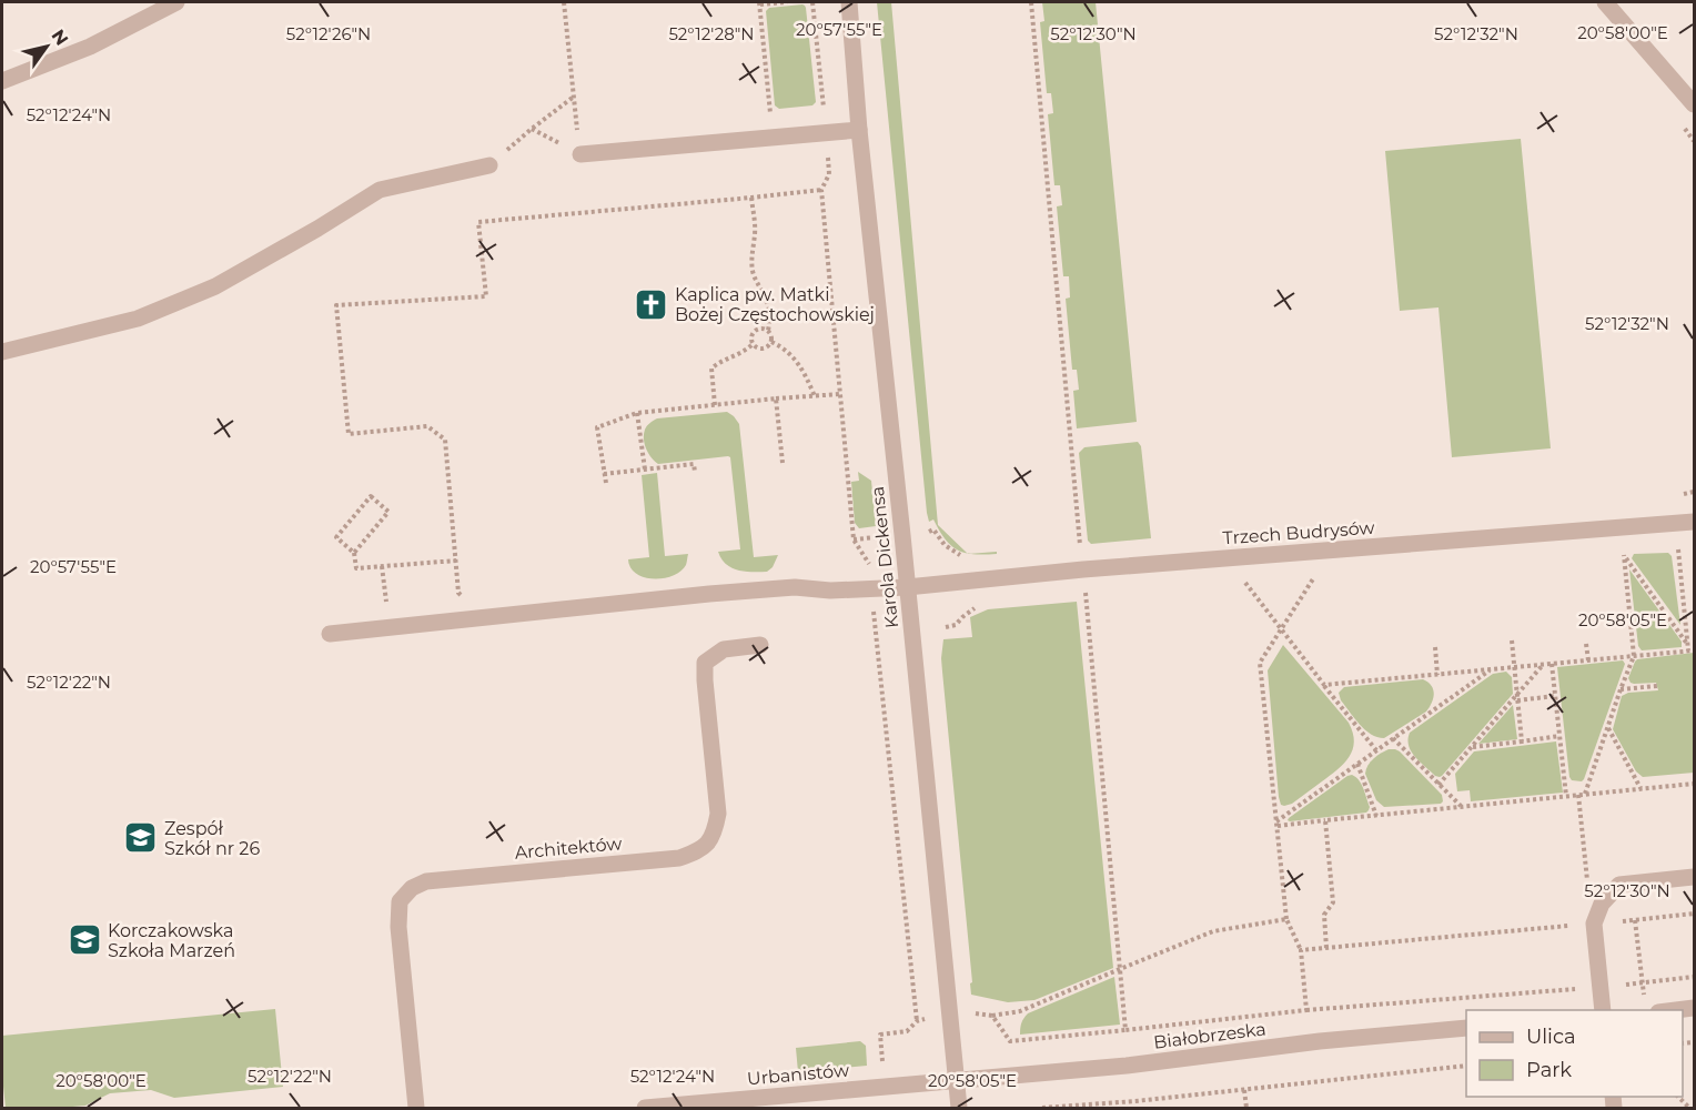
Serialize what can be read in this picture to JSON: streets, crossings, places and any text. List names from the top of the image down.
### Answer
{
  "streets": {
    "street": [
      "Trzech Budrysów",
      "Karola Dickensa",
      "Architektów",
      "Białobrzeska",
      "Urbanistów"
    ]
  },
  "crossings": [
    ["Trzech Budrysów", "Karola Dickensa"],
    ["Karola Dickensa", "Białobrzeska"],
    ["Karola Dickensa", "Urbanistów"],
    ["Białobrzeska", "Urbanistów"]
  ],
  "places": {
    "church": ["Kaplica pw. Matki Bożej Częstochowskiej"],
    "school or university": ["Zespół Szkół nr 26", "Korczakowska Szkoła Marzeń"]
  },
  "legend": ["Ulica", "Park"],
  "north": "top right",
  "coordinates": [
    "20°57'55\"E",
    "20°58'00\"E",
    "52°12'26\"N",
    "52°12'28\"N",
    "52°12'32\"N",
    "52°12'30\"N",
    "52°12'24\"N",
    "20°58'05\"E",
    "52°12'22\"N"
  ]
}
